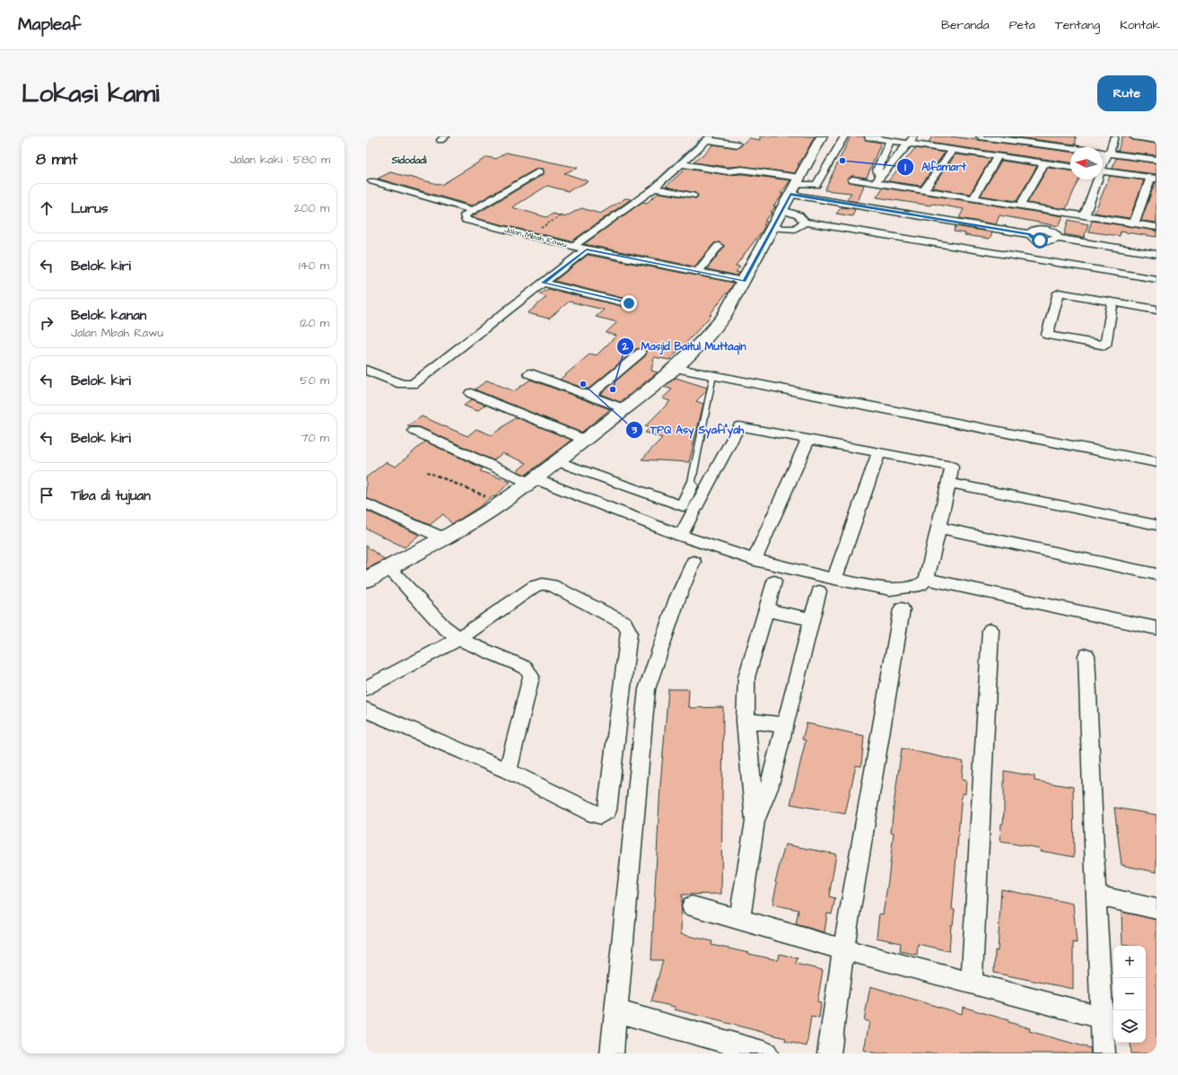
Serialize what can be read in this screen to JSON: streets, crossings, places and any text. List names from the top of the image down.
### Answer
{
  "streets": {
    "street": ["Jalan Mbah Rawu"]
  },
  "districts": ["Sidodadi"],
  "places": ["Alfamart", "TPQ Asy Syafi\"yah", "Masjid Baitul Muttaqin"],
  "north": "left",
  "page": {
    "header": "Mapleaf",
    "nav": [
      "Beranda",
      "Peta",
      "Tentang",
      "Kontak"
    ],
    "buttons": "Rute",
    "title": "Lokasi kami",
    "heading": ["8 mnt", "Jalan kaki · 580 m"],
    "list": [
      ["Lurus", "200 m"],
      ["Belok kiri", "140 m"],
      ["Belok kanan", "Jalan Mbah Rawu", "120 m"],
      ["Belok kiri", "50 m"],
      ["Belok kiri", "70 m"],
      "Tiba di tujuan"
    ],
    "map_buttons": ["+", "−"]
  }
}
